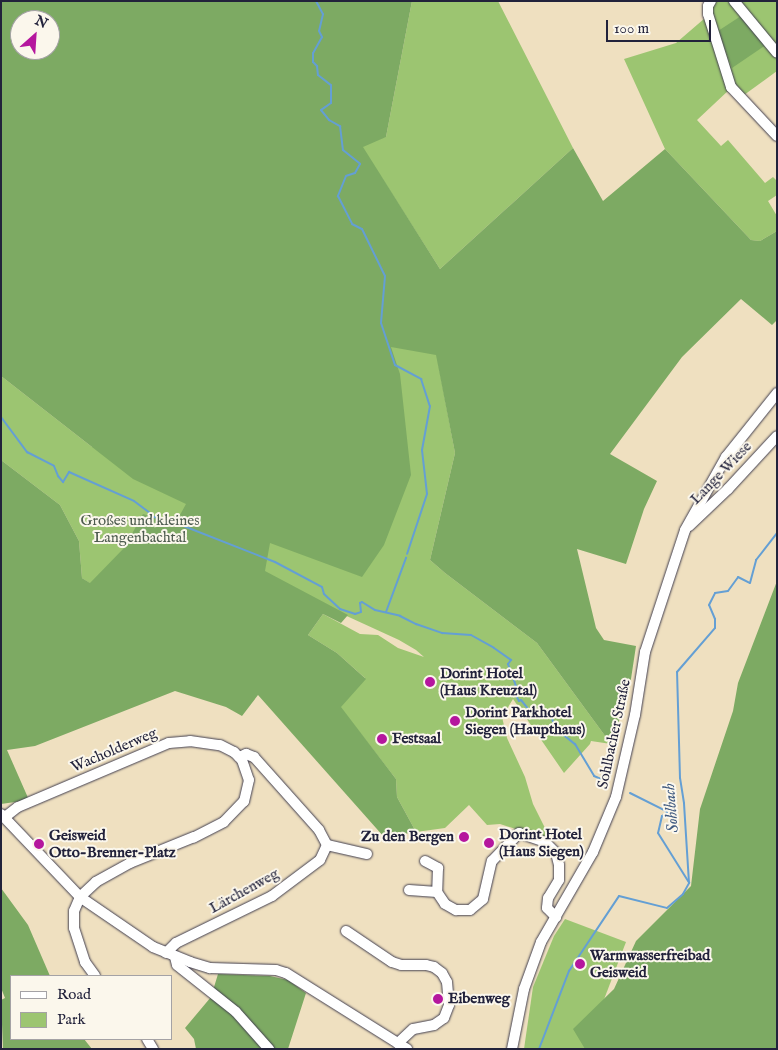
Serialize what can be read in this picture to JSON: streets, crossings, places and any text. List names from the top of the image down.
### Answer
{
  "streets": {
    "street": [
      "Lange Wiese",
      "Sohlbacher Straße",
      "Wacholderweg",
      "Lärchenweg"
    ]
  },
  "crossings": [
    ["Lange Wiese", "Sohlbacher Straße"]
  ],
  "water": ["Sohlbach"],
  "parks": ["Großes und kleines Langenbachtal"],
  "places": [
    "Dorint Hotel (Haus Kreuztal)",
    "Dorint Parkhotel Siegen (Haupthaus)",
    "Festsaal",
    "Zu den Bergen",
    "Dorint Hotel (Haus Siegen)",
    "Geisweid Otto-Brenner-Platz",
    "Warmwasserfreibad Geisweid",
    "Eibenweg"
  ],
  "legend": ["Road", "Park"],
  "scale_bar": "100 m",
  "north": "top right"
}
